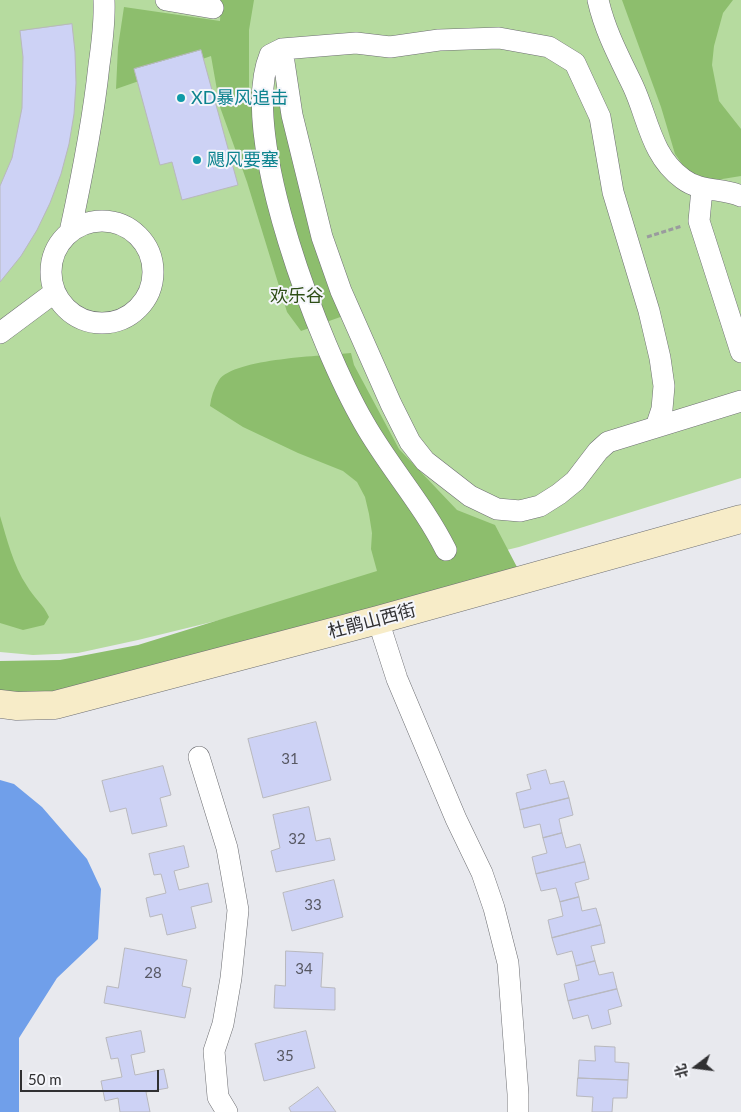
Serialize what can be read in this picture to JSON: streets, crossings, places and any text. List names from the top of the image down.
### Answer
{
  "streets": {
    "street": ["杜鹃山西街"]
  },
  "parks": ["欢乐谷"],
  "places": ["XD暴风追击", "飓风要塞"],
  "house_numbers": [
    "31",
    "32",
    "33",
    "34",
    "28",
    "35"
  ],
  "scale_bar": "50 m",
  "north": "left"
}
